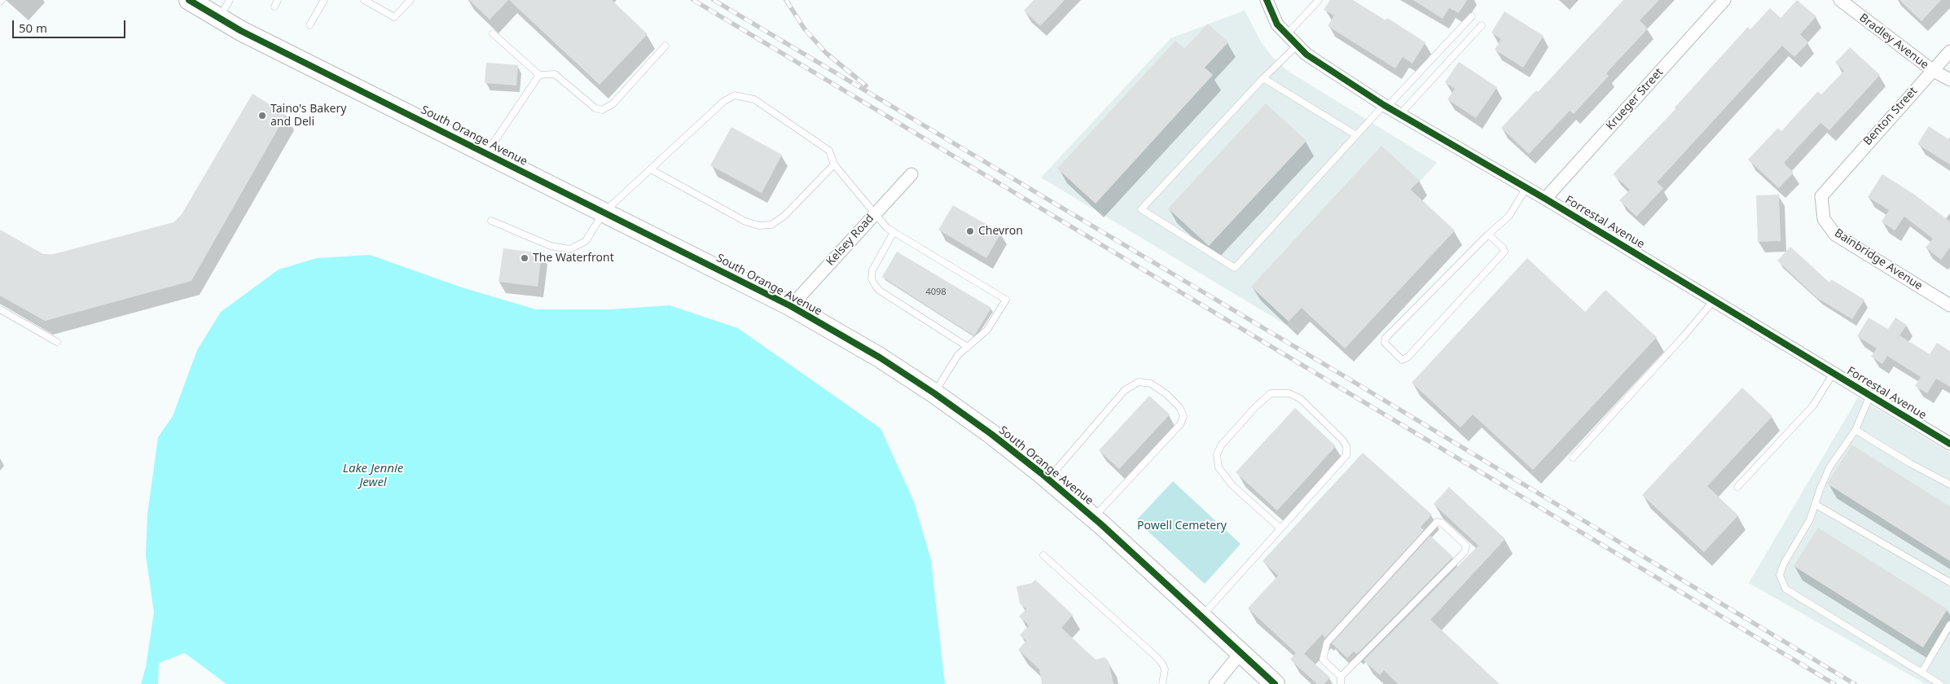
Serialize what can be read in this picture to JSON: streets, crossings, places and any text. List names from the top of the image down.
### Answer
{
  "streets": {
    "main road": ["South Orange Avenue"],
    "street": [
      "Bradley Avenue",
      "Krueger Street",
      "Benton Street",
      "Forrestal Avenue",
      "Kelsey Road",
      "Bainbridge Avenue"
    ]
  },
  "crossings": [
    ["Bradley Avenue", "Benton Street"],
    ["Krueger Street", "Forrestal Avenue"],
    ["Benton Street", "Bainbridge Avenue"],
    ["South Orange Avenue", "Kelsey Road"]
  ],
  "water": ["Lake Jennie Jewel"],
  "parks": ["Powell Cemetery"],
  "places": ["Taino's Bakery and Deli", "Chevron", "The Waterfront"],
  "house_numbers": ["4098"],
  "scale_bar": "50 m"
}
